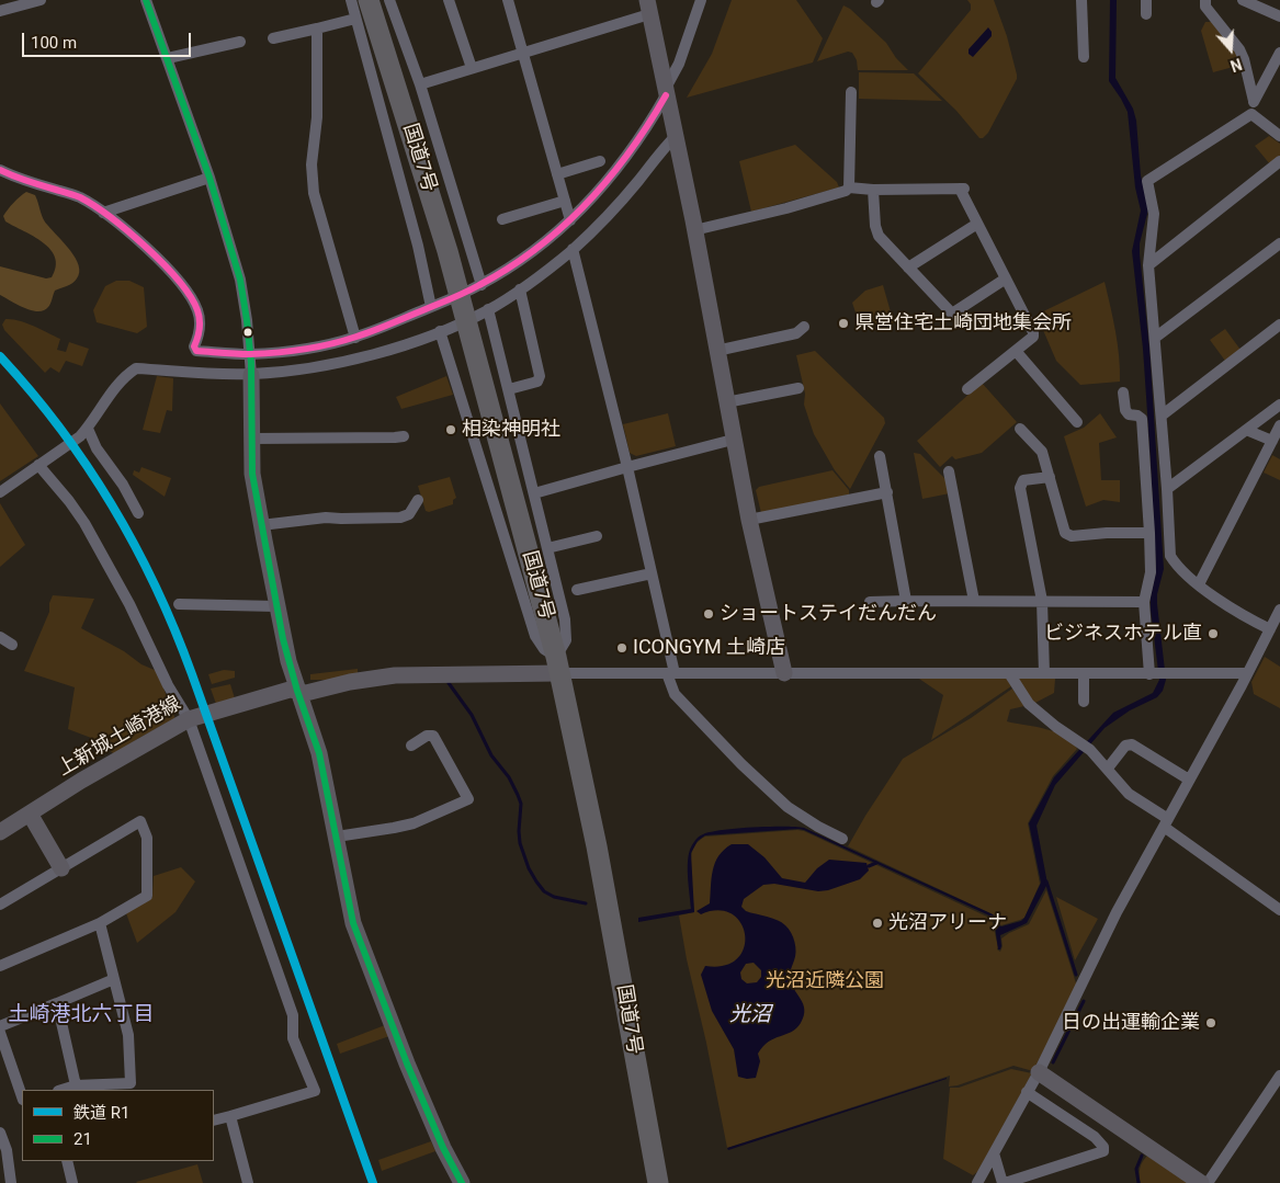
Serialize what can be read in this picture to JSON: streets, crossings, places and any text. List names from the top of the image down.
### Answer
{
  "streets": {
    "highway": ["国道7号"],
    "street": ["上新城土崎港線"]
  },
  "crossings": [
    ["国道7号", "上新城土崎港線"]
  ],
  "districts": ["土崎港北六丁目"],
  "water": ["光沼"],
  "parks": ["光沼近隣公園"],
  "places": [
    "県営住宅土崎団地集会所",
    "相染神明社",
    "ショートステイだんだん",
    "ビジネスホテル直",
    "ICONGYM 土崎店",
    "光沼アリーナ",
    "日の出運輸企業"
  ],
  "lines": ["transit line 21", "rail line R1"],
  "legend": ["鉄道 R1", "21"],
  "scale_bar": "100 m",
  "north": "bottom"
}
